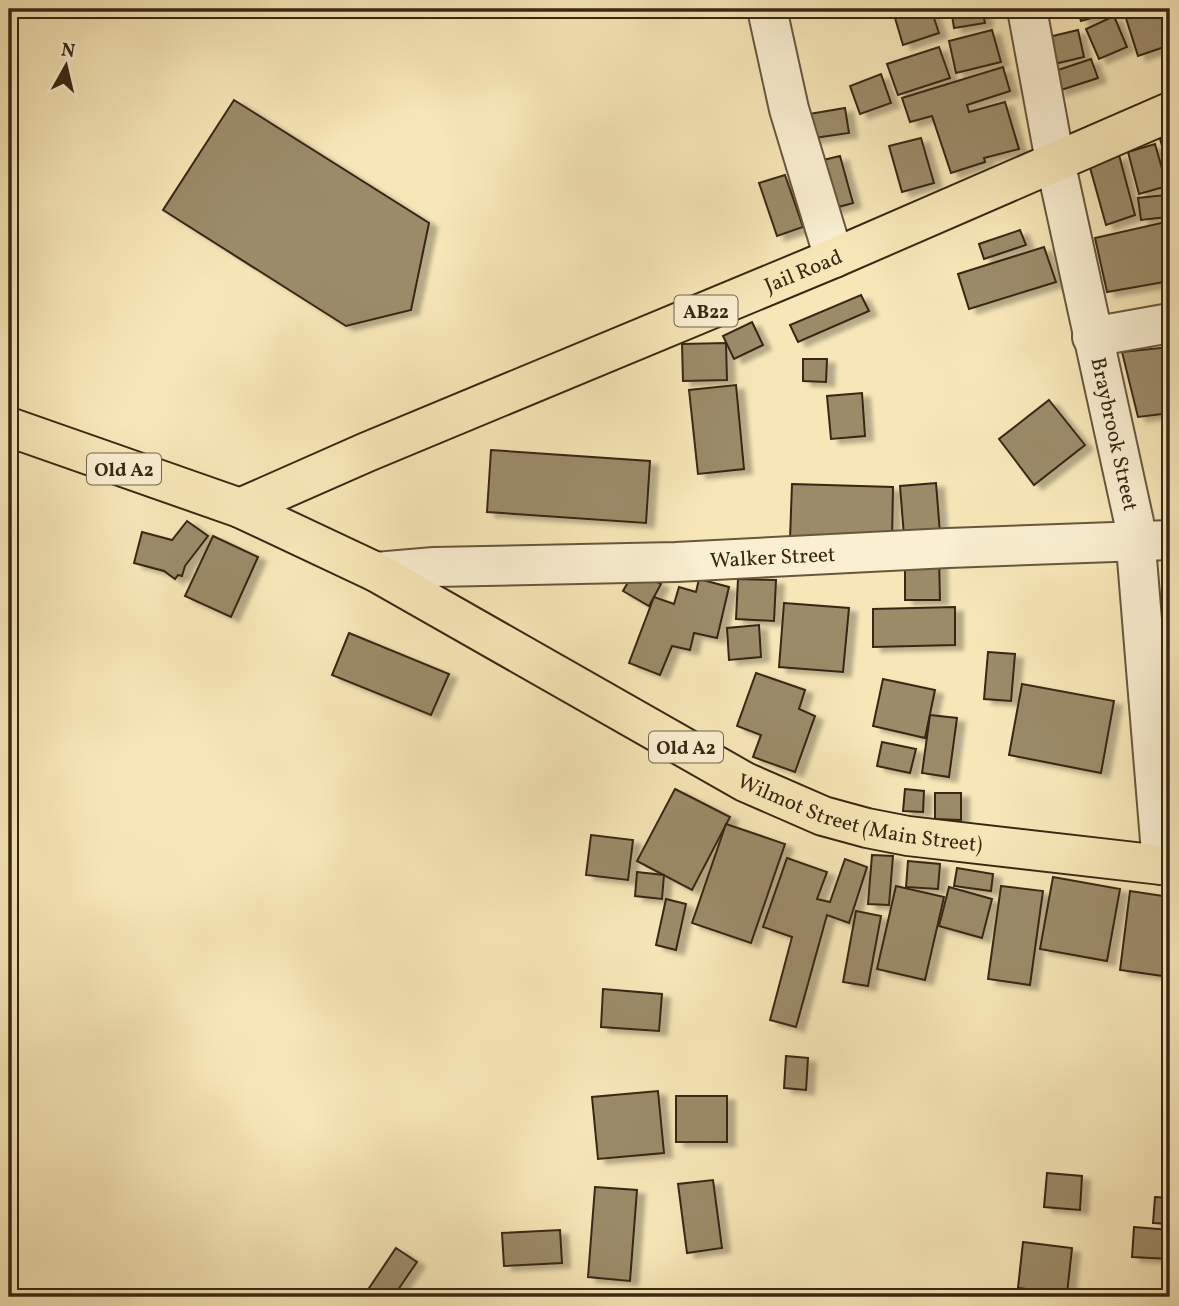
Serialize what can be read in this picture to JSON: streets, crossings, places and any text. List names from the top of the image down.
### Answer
{
  "streets": {
    "main road": [
      "Jail Road",
      "AB22",
      "Old A2",
      "Wilmot Street (Main Street)"
    ],
    "street": ["Braybrook Street", "Walker Street"]
  },
  "crossings": [
    ["Jail Road", "Braybrook Street"],
    ["Jail Road", "Old A2"],
    ["Jail Road", "Wilmot Street (Main Street)"],
    ["Braybrook Street", "Walker Street"],
    ["Braybrook Street", "Wilmot Street (Main Street)"],
    ["Old A2", "Wilmot Street (Main Street)"],
    ["Walker Street", "Wilmot Street (Main Street)"]
  ],
  "north": "top"
}
